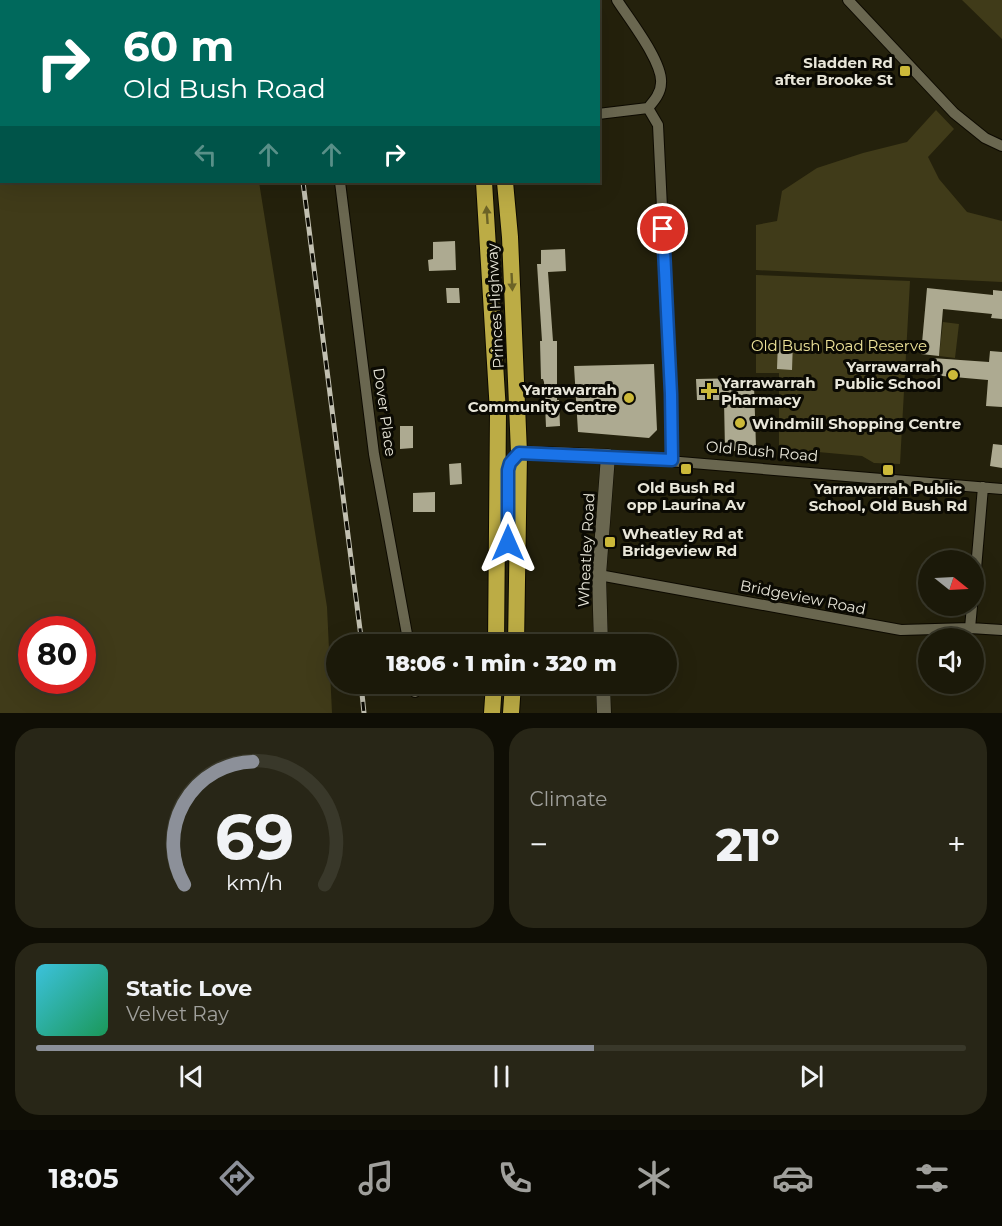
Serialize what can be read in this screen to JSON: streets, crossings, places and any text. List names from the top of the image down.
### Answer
{
  "streets": {
    "highway": ["Princes Highway"],
    "street": [
      "Dover Place",
      "Old Bush Road",
      "Wheatley Road",
      "Bridgeview Road"
    ]
  },
  "crossings": [
    ["Princes Highway", "Old Bush Road"],
    ["Old Bush Road", "Wheatley Road"],
    ["Wheatley Road", "Bridgeview Road"]
  ],
  "parks": ["Old Bush Road Reserve"],
  "places": {
    "transit": [
      "Sladden Rd after Brooke St",
      "Old Bush Rd opp Laurina Av",
      "Yarrawarrah Public School, Old Bush Rd",
      "Wheatley Rd at Bridgeview Rd"
    ],
    "other": ["Yarrawarrah Public School", "Yarrawarrah Community Centre", "Windmill Shopping Centre"],
    "health": ["Yarrawarrah Pharmacy"]
  },
  "north": "right",
  "page": {
    "turn": ["60 m", "Old Bush Road"],
    "limit": "80",
    "trip": "18:06 · 1 min · 320 m",
    "tile": "Climate",
    "heat": ["−", "21°", "+"],
    "song": ["Static Love", "Velvet Ray"],
    "tabs": "18:05",
    "gauge": ["69", "km/h"]
  }
}
